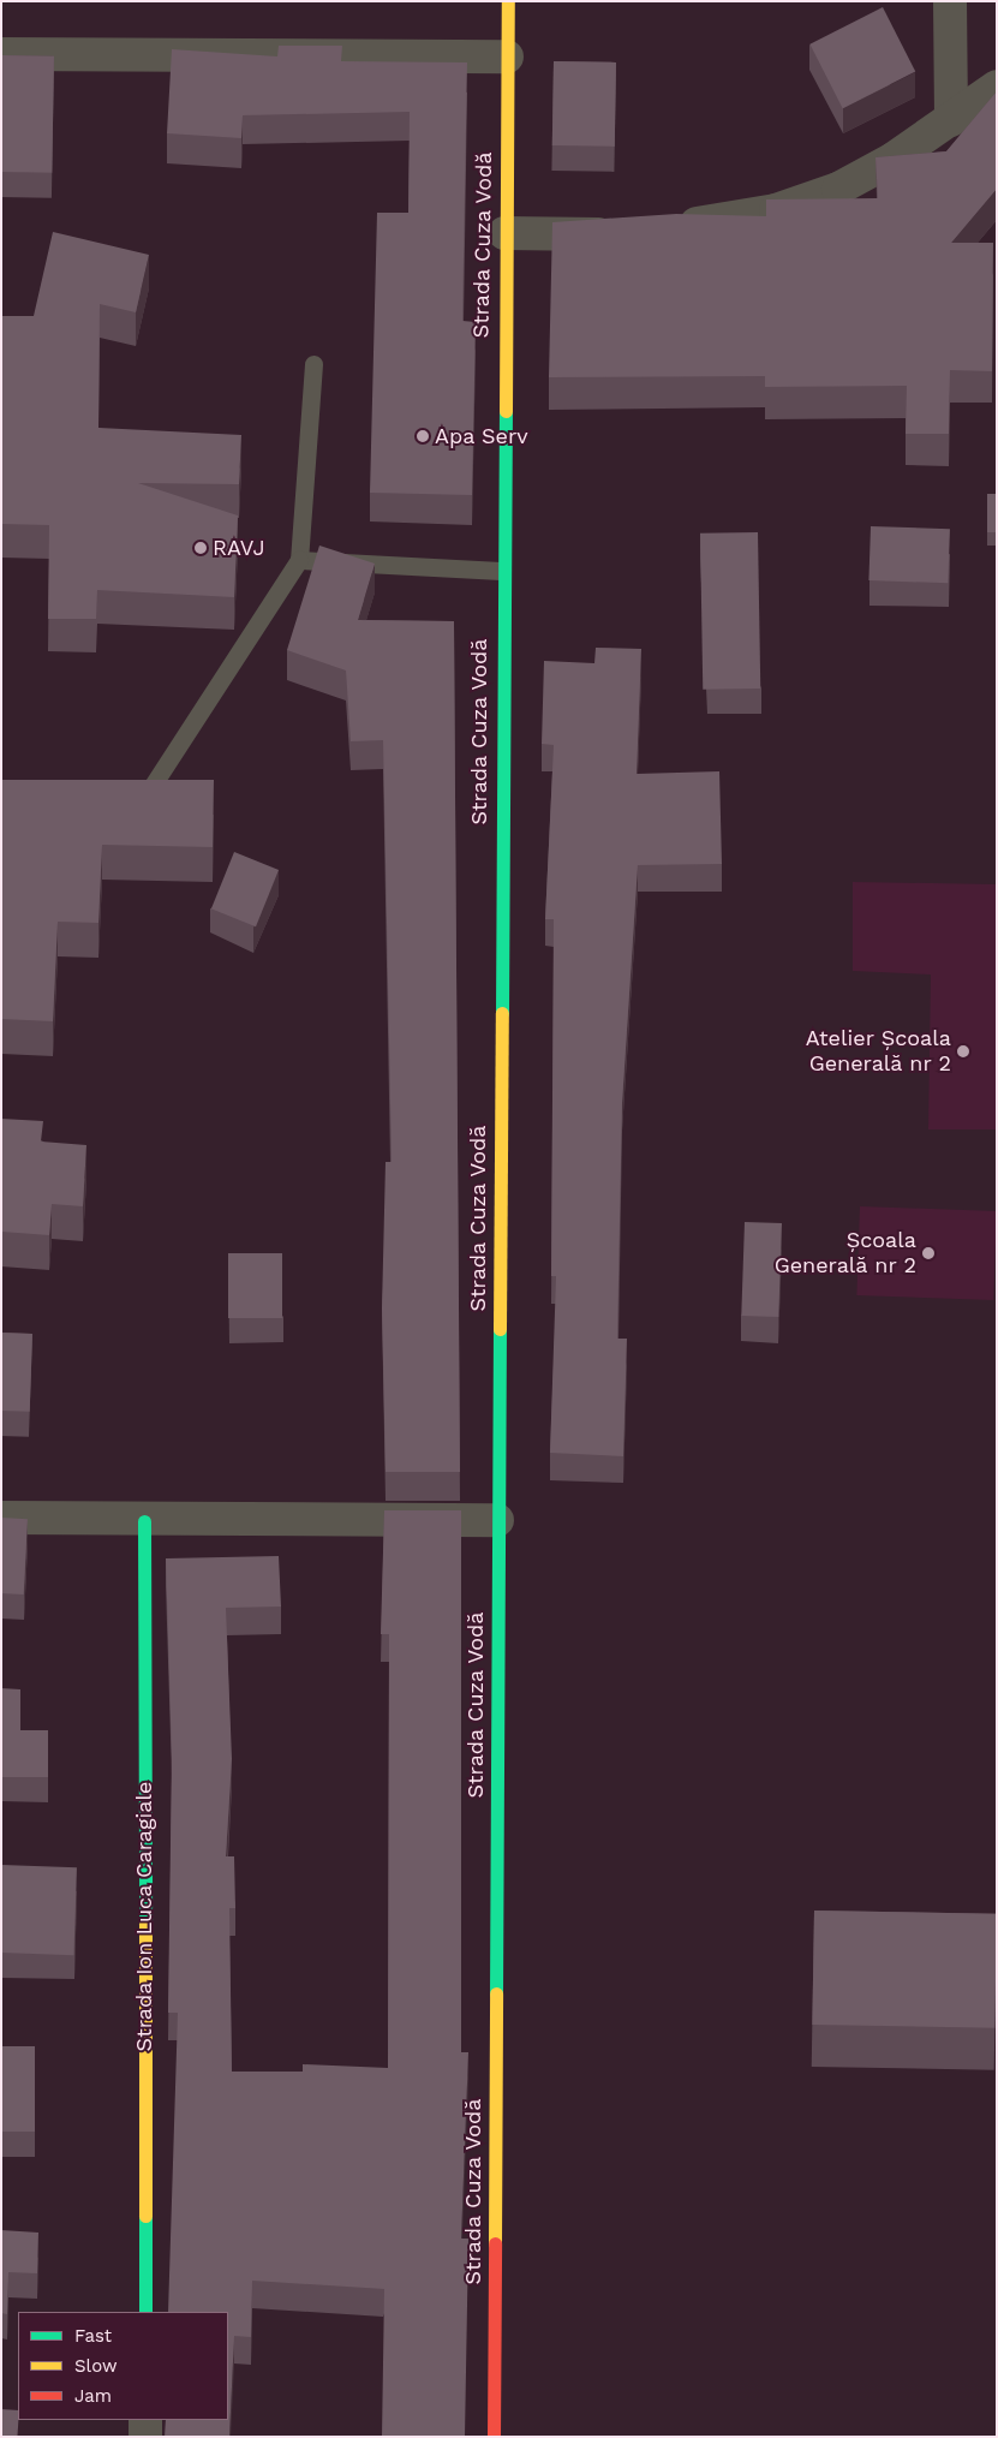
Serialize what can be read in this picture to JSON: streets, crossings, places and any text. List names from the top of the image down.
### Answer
{
  "streets": {
    "main road": ["Strada Cuza Vodă", "Strada Ion Luca Caragiale"]
  },
  "places": [
    "Apa Serv",
    "RAVJ",
    "Atelier Școala Generală nr 2",
    "Școala Generală nr 2"
  ],
  "legend": ["Fast", "Slow", "Jam"]
}
